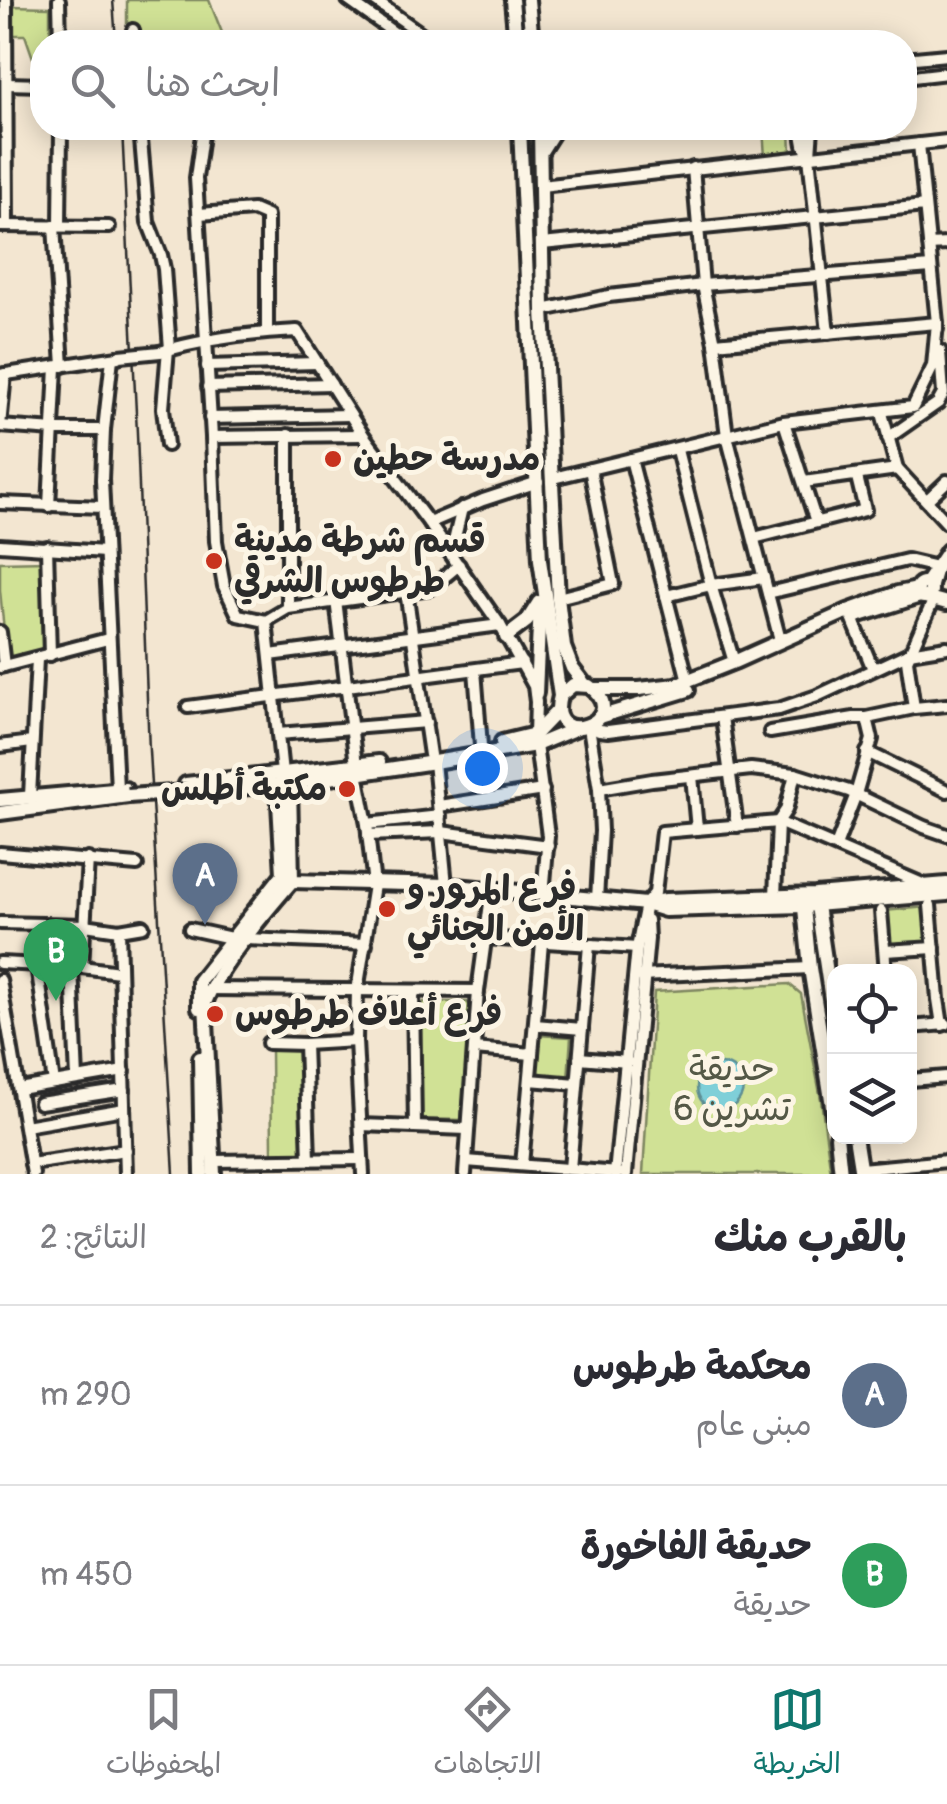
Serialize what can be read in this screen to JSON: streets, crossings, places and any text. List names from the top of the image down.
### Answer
{
  "parks": ["حديقة 6 تشرين"],
  "places": [
    "مدرسة حطين",
    "قسم شرطة مدينة طرطوس الشرقي",
    "مكتبة أطلس",
    "فرع المرور و الأمن الجنائي",
    "فرع أعلاف طرطوس"
  ],
  "page": {
    "search": "ابحث هنا",
    "pins": ["A", "B"],
    "heading": ["بالقرب منك", "النتائج: 2"],
    "list": [
      {
        "mark": "A",
        "name": "محكمة طرطوس",
        "note": "مبنى عام",
        "value": "290 m"
      },
      {
        "mark": "B",
        "name": "حديقة الفاخورة",
        "note": "حديقة",
        "value": "450 m"
      }
    ],
    "nav": ["الخريطة", "الاتجاهات", "المحفوظات"]
  }
}
